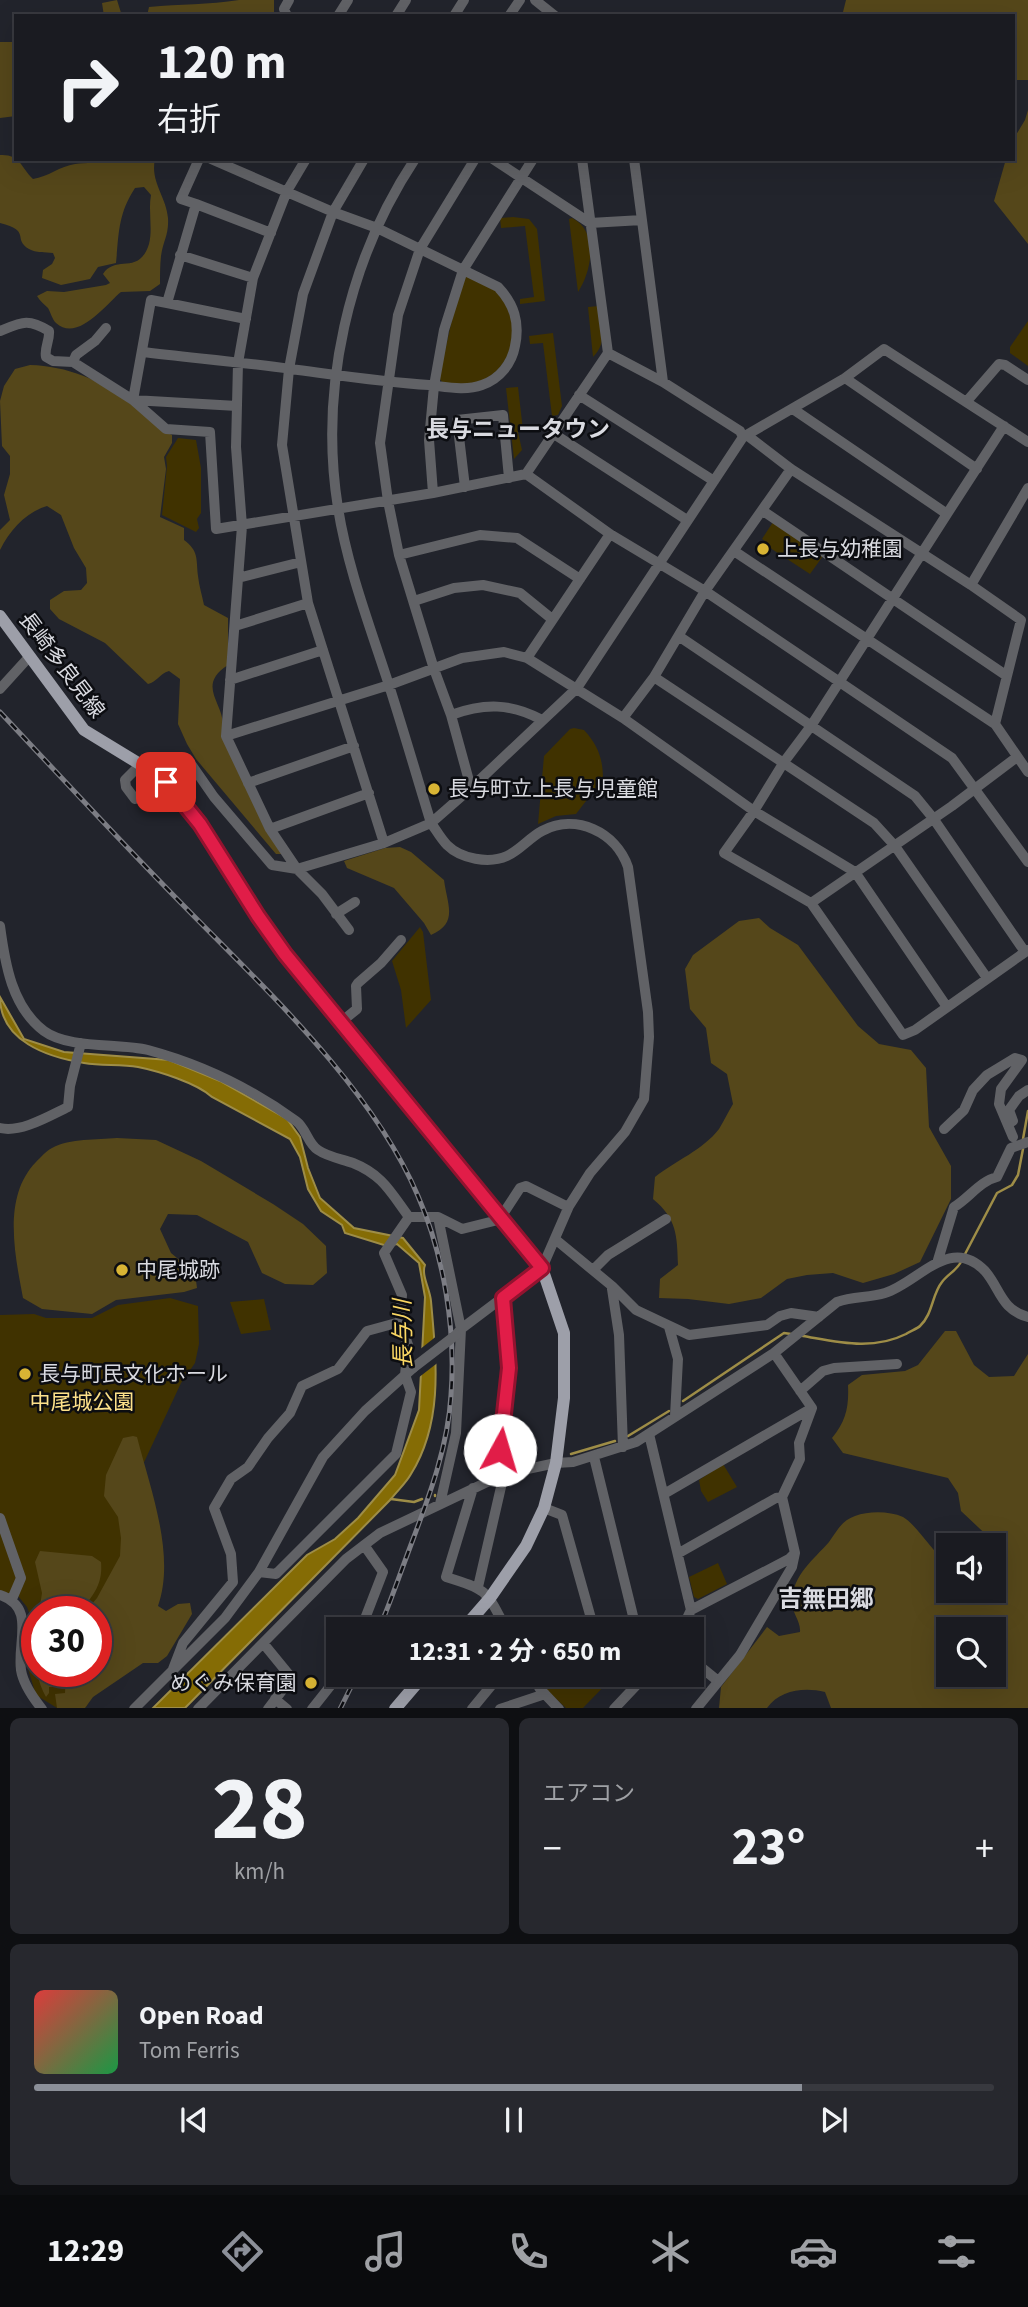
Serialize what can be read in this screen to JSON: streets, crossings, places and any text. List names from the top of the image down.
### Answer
{
  "streets": {
    "main road": ["長崎多良見線"]
  },
  "districts": ["長与ニュータウン", "吉無田郷"],
  "water": ["長与川"],
  "parks": ["中尾城公園"],
  "places": [
    "上長与幼稚園",
    "長与町立上長与児童館",
    "中尾城跡",
    "長与町民文化ホール",
    "めぐみ保育園"
  ],
  "page": {
    "turn": ["120 m", "右折"],
    "limit": "30",
    "trip": "12:31 · 2 分 · 650 m",
    "tile": [
      ["28", "km/h"],
      "エアコン"
    ],
    "heat": ["−", "23°", "+"],
    "song": ["Open Road", "Tom Ferris"],
    "tabs": "12:29"
  }
}
